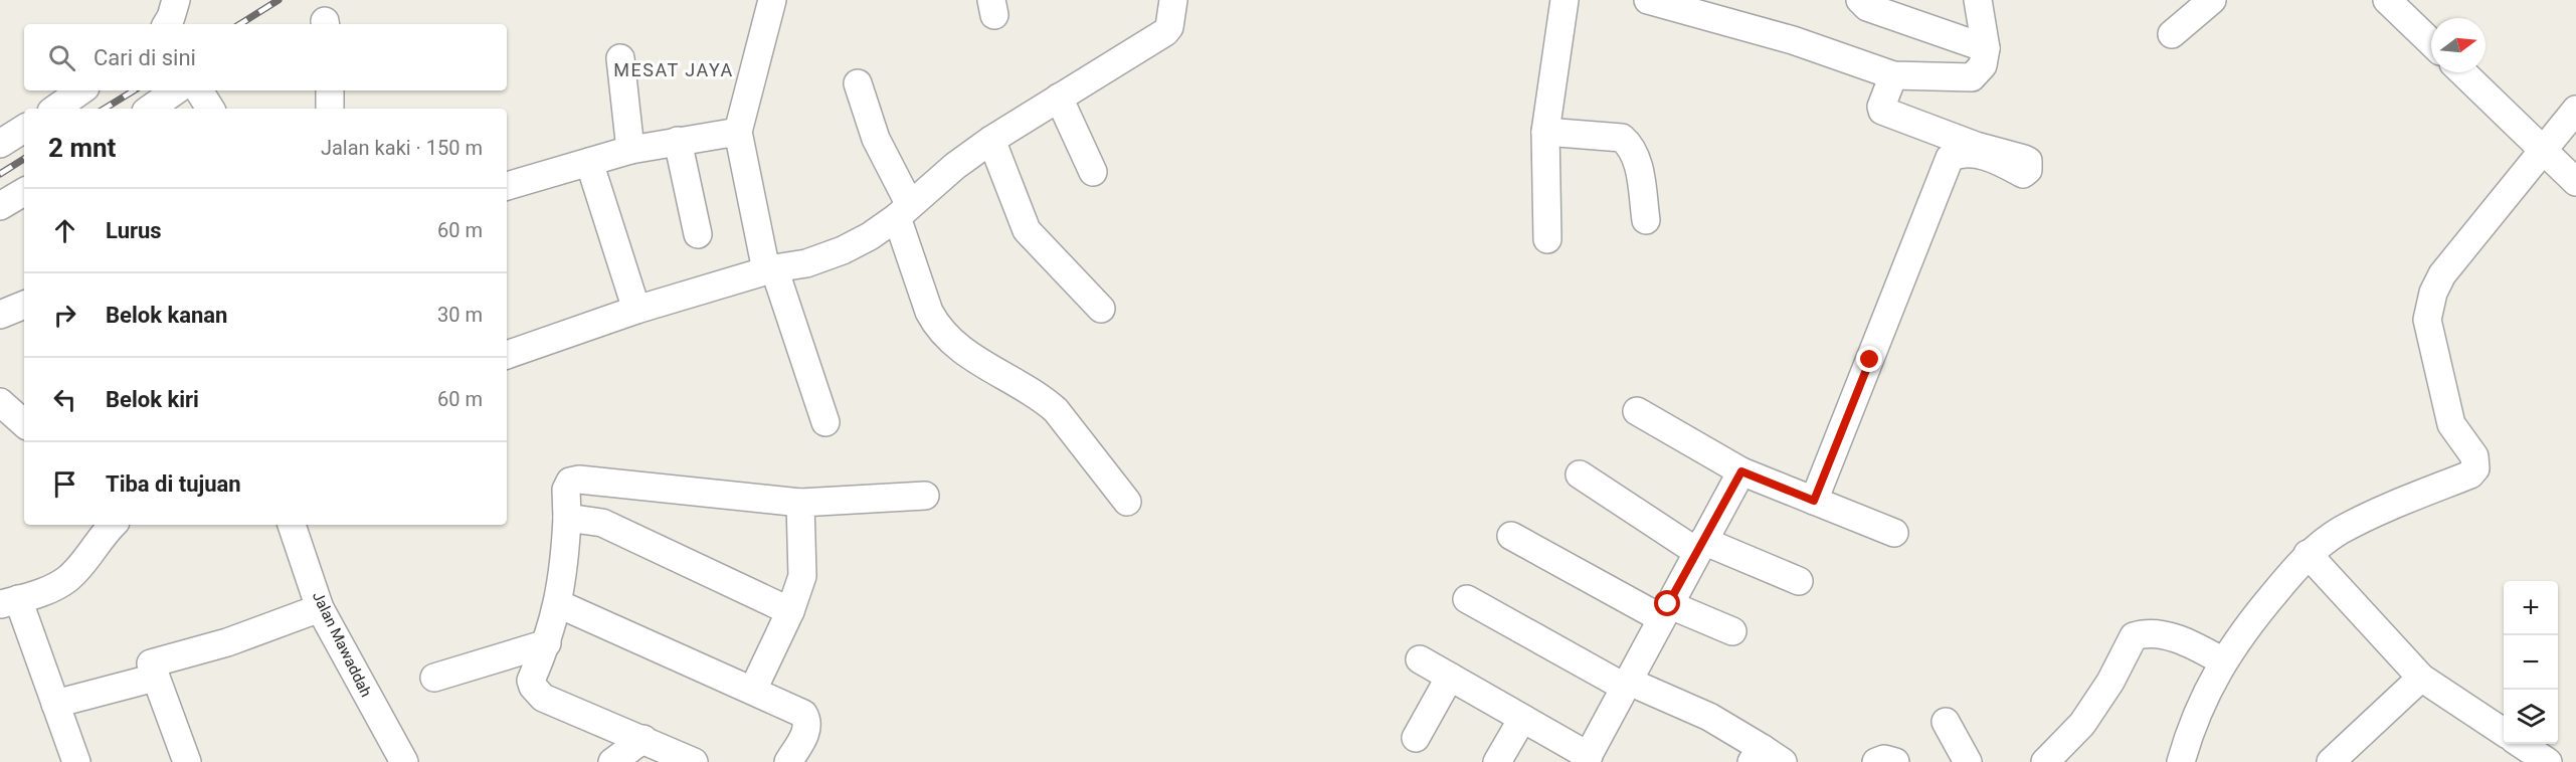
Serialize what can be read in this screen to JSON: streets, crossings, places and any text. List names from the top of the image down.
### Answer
{
  "streets": {
    "street": ["Jalan Mawaddah"]
  },
  "districts": ["MESAT JAYA"],
  "north": "right",
  "page": {
    "search": "Cari di sini",
    "heading": ["2 mnt", "Jalan kaki · 150 m"],
    "list": [
      ["Lurus", "60 m"],
      ["Belok kanan", "30 m"],
      ["Belok kiri", "60 m"],
      "Tiba di tujuan"
    ],
    "map_buttons": ["+", "−"]
  }
}
